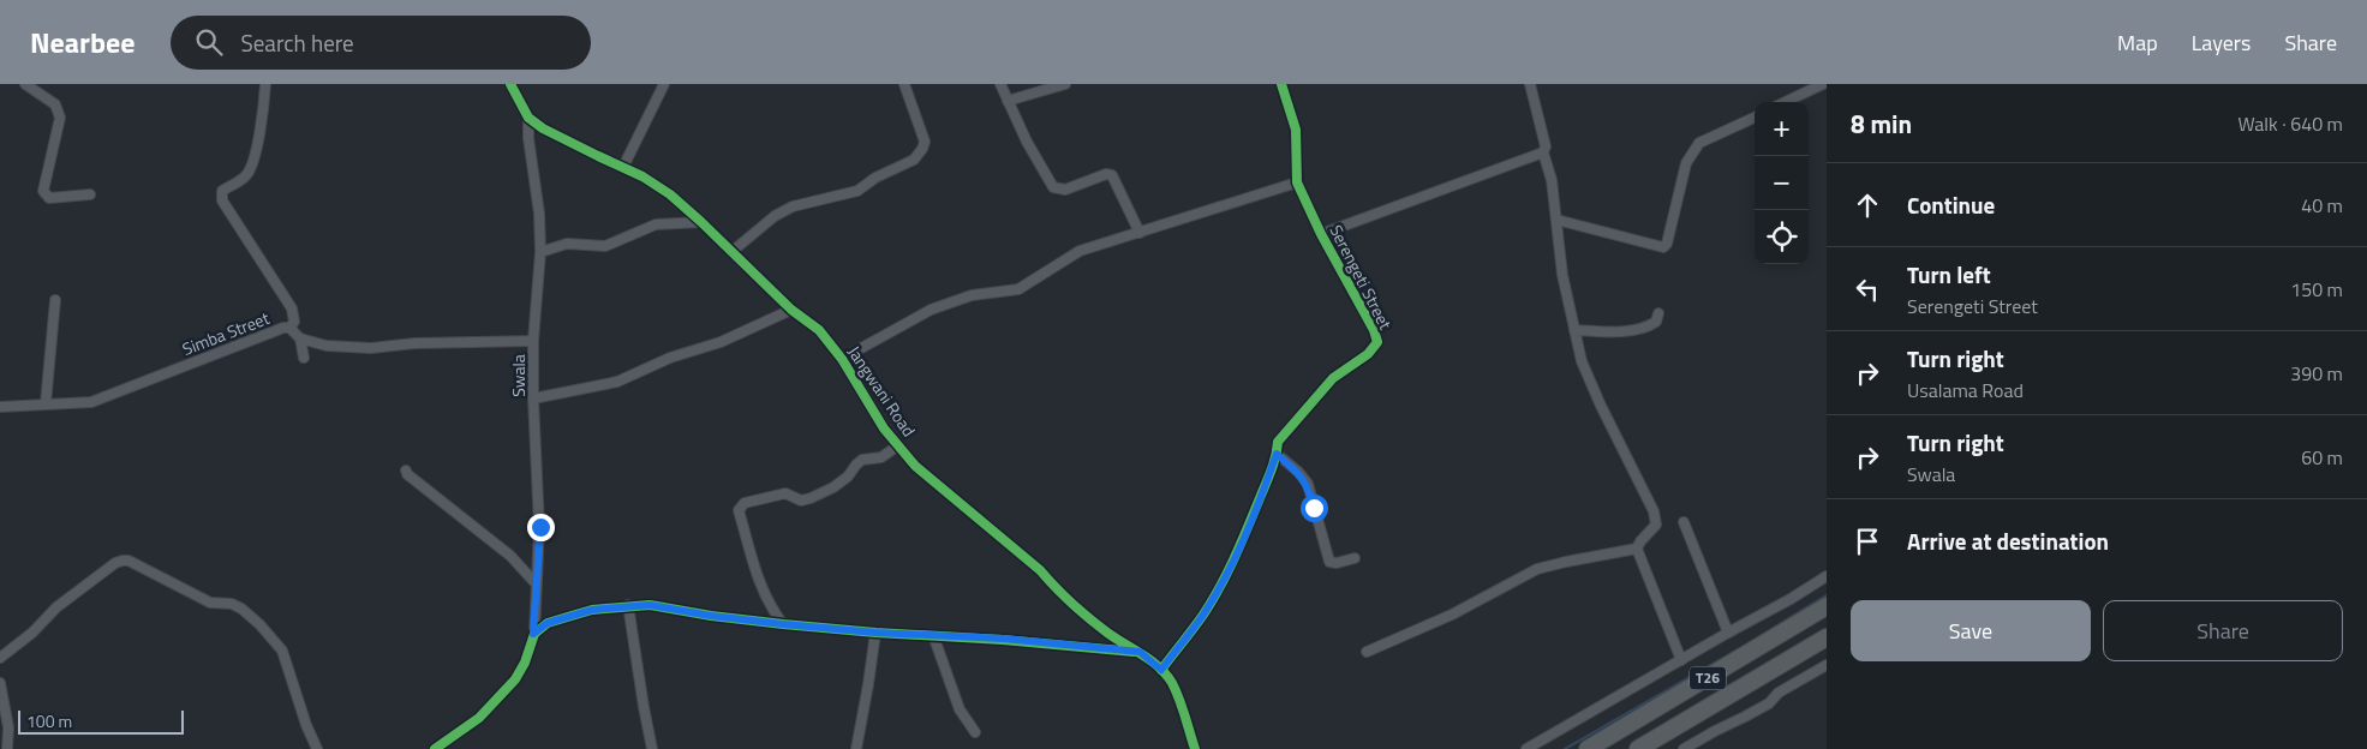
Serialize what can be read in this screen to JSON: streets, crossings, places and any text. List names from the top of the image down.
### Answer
{
  "streets": {
    "highway": ["T26"],
    "street": [
      "Serengeti Street",
      "Simba Street",
      "Swala",
      "Jangwani Road"
    ]
  },
  "crossings": [
    ["Serengeti Street", "Jangwani Road"],
    ["Swala", "Jangwani Road"]
  ],
  "scale_bar": "100 m",
  "page": {
    "header": "Nearbee",
    "search": "Search here",
    "nav": ["Map", "Layers", "Share"],
    "heading": ["8 min", "Walk · 640 m"],
    "map_buttons": ["+", "−"],
    "list": [
      ["Continue", "40 m"],
      ["Turn left", "Serengeti Street", "150 m"],
      ["Turn right", "Usalama Road", "390 m"],
      ["Turn right", "Swala", "60 m"],
      "Arrive at destination"
    ],
    "buttons": ["Save", "Share"],
    "scale": "100 m"
  }
}
